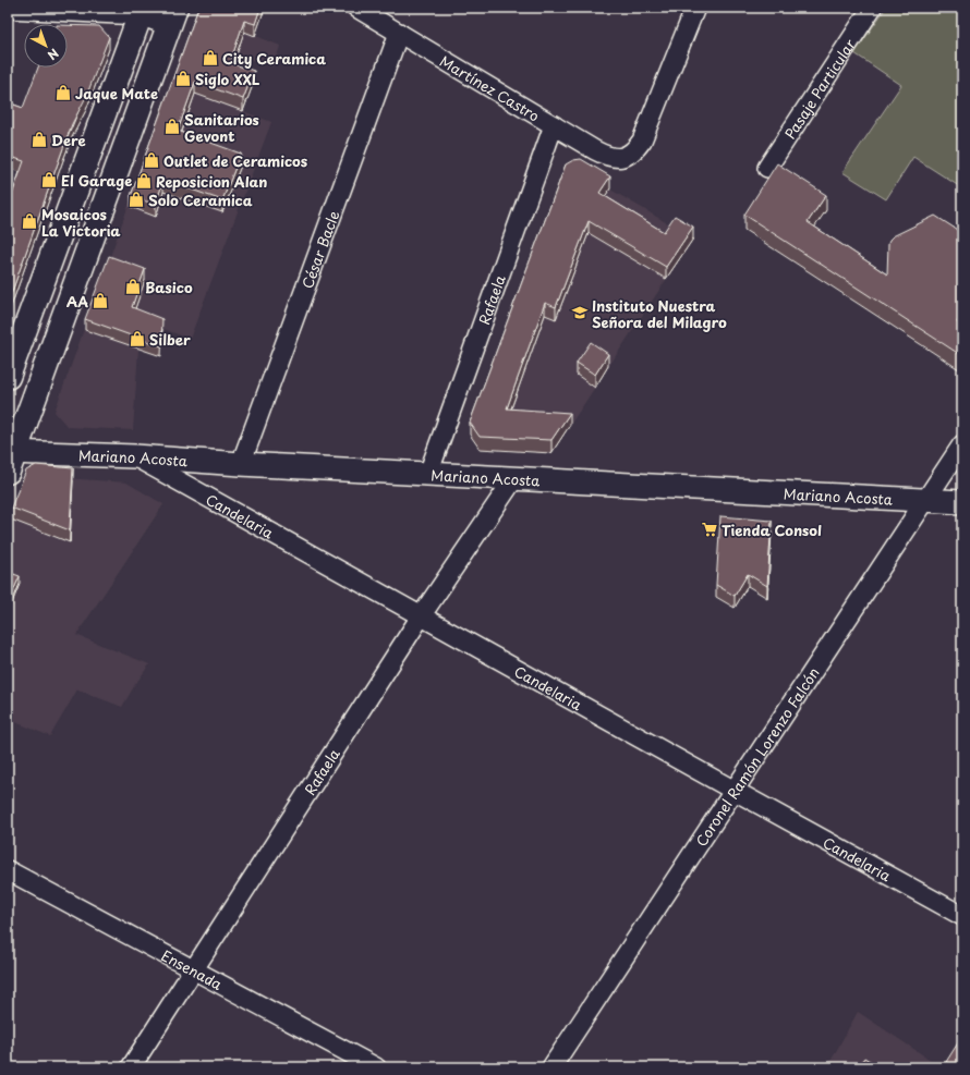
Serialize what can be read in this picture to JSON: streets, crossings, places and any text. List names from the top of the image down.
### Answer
{
  "streets": {
    "street": [
      "Martínez Castro",
      "Pasaje Particular",
      "César Bacle",
      "Rafaela",
      "Mariano Acosta",
      "Candelaria",
      "Coronel Ramón Lorenzo Falcón",
      "Ensenada"
    ]
  },
  "crossings": [
    ["Martínez Castro", "César Bacle"],
    ["Martínez Castro", "Rafaela"],
    ["César Bacle", "Mariano Acosta"],
    ["Rafaela", "Mariano Acosta"],
    ["Rafaela", "Candelaria"],
    ["Rafaela", "Ensenada"],
    ["Mariano Acosta", "Candelaria"],
    ["Mariano Acosta", "Coronel Ramón Lorenzo Falcón"],
    ["Candelaria", "Coronel Ramón Lorenzo Falcón"]
  ],
  "places": {
    "shop": [
      "City Ceramica",
      "Siglo XXL",
      "Jaque Mate",
      "Sanitarios Gevont",
      "Dere",
      "Outlet de Ceramicos",
      "El Garage",
      "Reposicion Alan",
      "Solo Ceramica",
      "Mosaicos La Victoria",
      "Basico",
      "AA",
      "Silber"
    ],
    "school or university": ["Instituto Nuestra Señora del Milagro"],
    "supermarket": ["Tienda Consol"]
  },
  "north": "bottom right"
}
